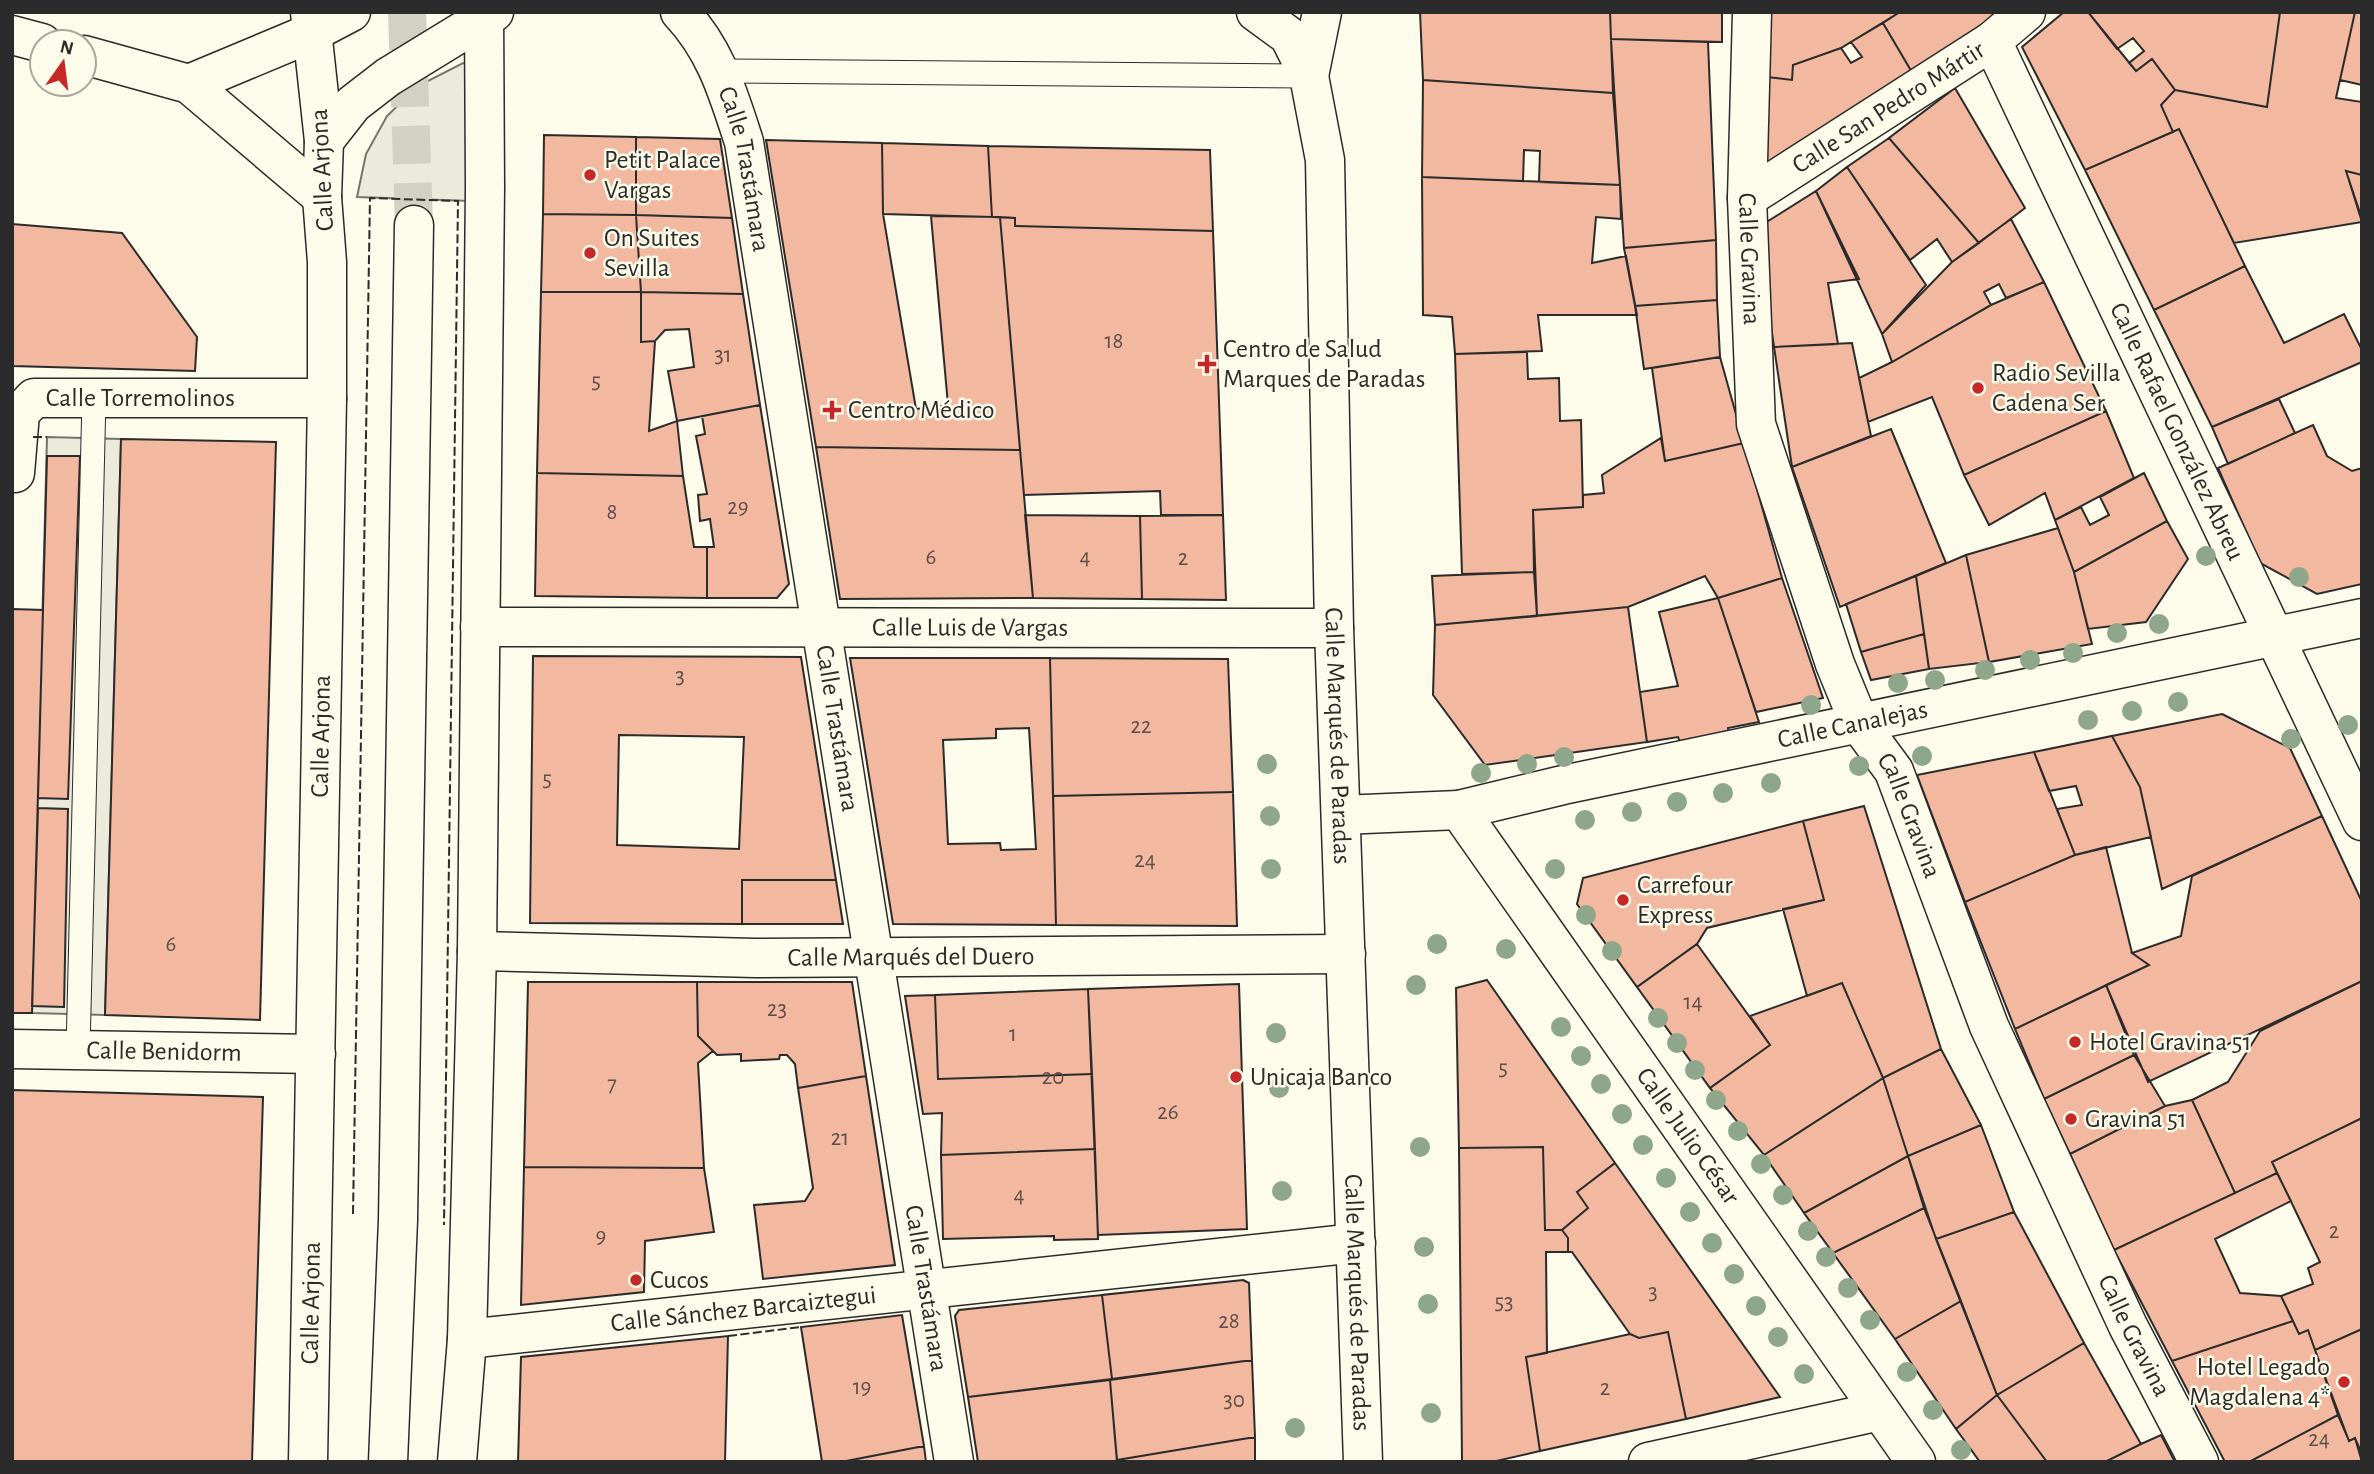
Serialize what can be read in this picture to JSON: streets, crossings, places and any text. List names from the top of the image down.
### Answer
{
  "streets": {
    "street": [
      "Calle San Pedro Mártir",
      "Calle Arjona",
      "Calle Trastámara",
      "Calle Gravina",
      "Calle Torremolinos",
      "Calle Rafael González Abreu",
      "Calle Luis de Vargas",
      "Calle Canalejas",
      "Calle Marqués de Paradas",
      "Calle Marqués del Duero",
      "Calle Benidorm",
      "Calle Julio César",
      "Calle Sánchez Barcaiztegui"
    ]
  },
  "crossings": [
    ["Calle San Pedro Mártir", "Calle Gravina"],
    ["Calle San Pedro Mártir", "Calle Rafael González Abreu"],
    ["Calle Arjona", "Calle Torremolinos"],
    ["Calle Arjona", "Calle Benidorm"],
    ["Calle Trastámara", "Calle Luis de Vargas"],
    ["Calle Trastámara", "Calle Marqués del Duero"],
    ["Calle Trastámara", "Calle Sánchez Barcaiztegui"],
    ["Calle Gravina", "Calle Canalejas"],
    ["Calle Rafael González Abreu", "Calle Canalejas"],
    ["Calle Luis de Vargas", "Calle Marqués de Paradas"],
    ["Calle Canalejas", "Calle Marqués de Paradas"],
    ["Calle Canalejas", "Calle Julio César"],
    ["Calle Marqués de Paradas", "Calle Marqués del Duero"],
    ["Calle Marqués de Paradas", "Calle Sánchez Barcaiztegui"]
  ],
  "places": {
    "other": [
      "Petit Palace Vargas",
      "On Suites Sevilla",
      "Radio Sevilla Cadena Ser",
      "Carrefour Express",
      "Hotel Gravina 51",
      "Unicaja Banco",
      "Gravina 51",
      "Cucos",
      "Hotel Legado Magdalena 4*"
    ],
    "health": ["Centro de Salud Marques de Paradas", "Centro Médico"]
  },
  "house_numbers": [
    "18",
    "31",
    "5",
    "29",
    "8",
    "6",
    "4",
    "2",
    "3",
    "22",
    "5",
    "24",
    "6",
    "14",
    "23",
    "1",
    "5",
    "20",
    "7",
    "26",
    "21",
    "4",
    "2",
    "9",
    "3",
    "53",
    "28",
    "19",
    "2",
    "30",
    "24"
  ],
  "north": "top"
}
